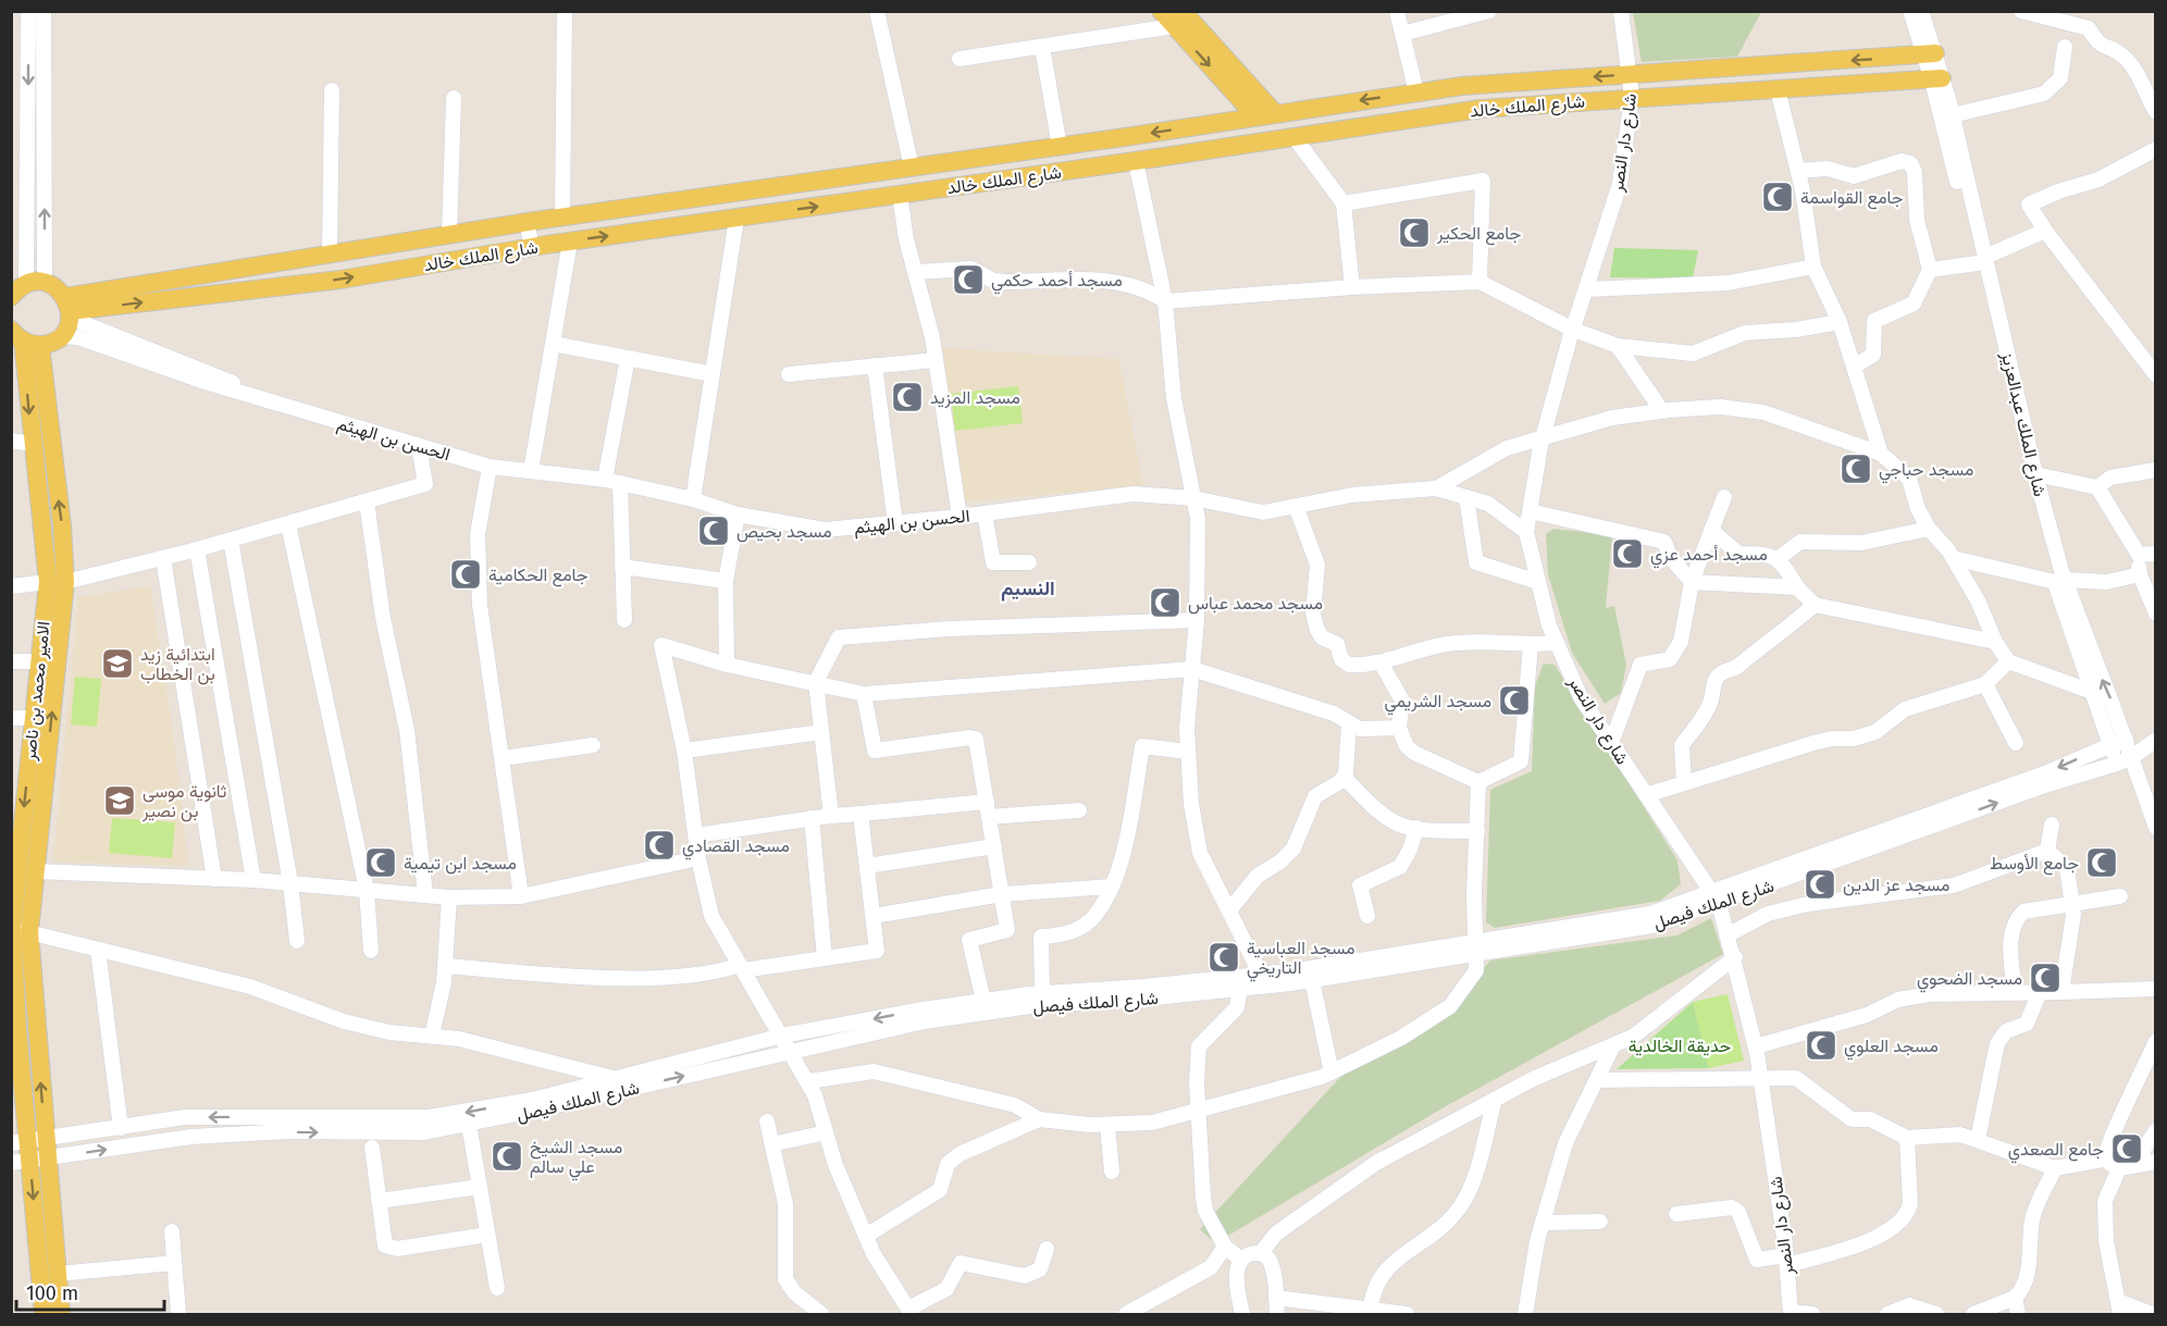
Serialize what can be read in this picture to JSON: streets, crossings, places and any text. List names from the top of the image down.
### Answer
{
  "streets": {
    "main road": ["شارع الملك خالد", "الامير محمد بن ناصر"],
    "street": [
      "شارع دار النصر",
      "شارع الملك عبدالعزيز",
      "الحسن بن الهيثم",
      "شارع الملك فيصل"
    ]
  },
  "crossings": [
    ["شارع الملك خالد", "شارع دار النصر"],
    ["شارع الملك خالد", "شارع الملك عبدالعزيز"],
    ["شارع الملك خالد", "الحسن بن الهيثم"],
    ["شارع دار النصر", "الحسن بن الهيثم"],
    ["شارع دار النصر", "شارع الملك فيصل"],
    ["شارع الملك عبدالعزيز", "شارع الملك فيصل"],
    ["الامير محمد بن ناصر", "شارع الملك فيصل"]
  ],
  "districts": ["النسيم"],
  "parks": ["حديقة الخالدية"],
  "places": {
    "mosque": [
      "جامع القواسمة",
      "جامع الحكير",
      "مسجد أحمد حكمي",
      "مسجد المزيد",
      "مسجد حباجي",
      "مسجد بحيص",
      "مسجد أحمد عزي",
      "جامع الحكامية",
      "مسجد محمد عباس",
      "مسجد الشريمي",
      "مسجد القصادي",
      "مسجد ابن تيمية",
      "جامع الأوسط",
      "مسجد عز الدين",
      "مسجد العباسية التاريخي",
      "مسجد الضحوي",
      "مسجد العلوي",
      "جامع الصعدي",
      "مسجد الشيخ علي سالم"
    ],
    "school or university": ["ابتدائية زيد بن الخطاب", "ثانوية موسى بن نصير"]
  },
  "scale_bar": "100 m"
}
